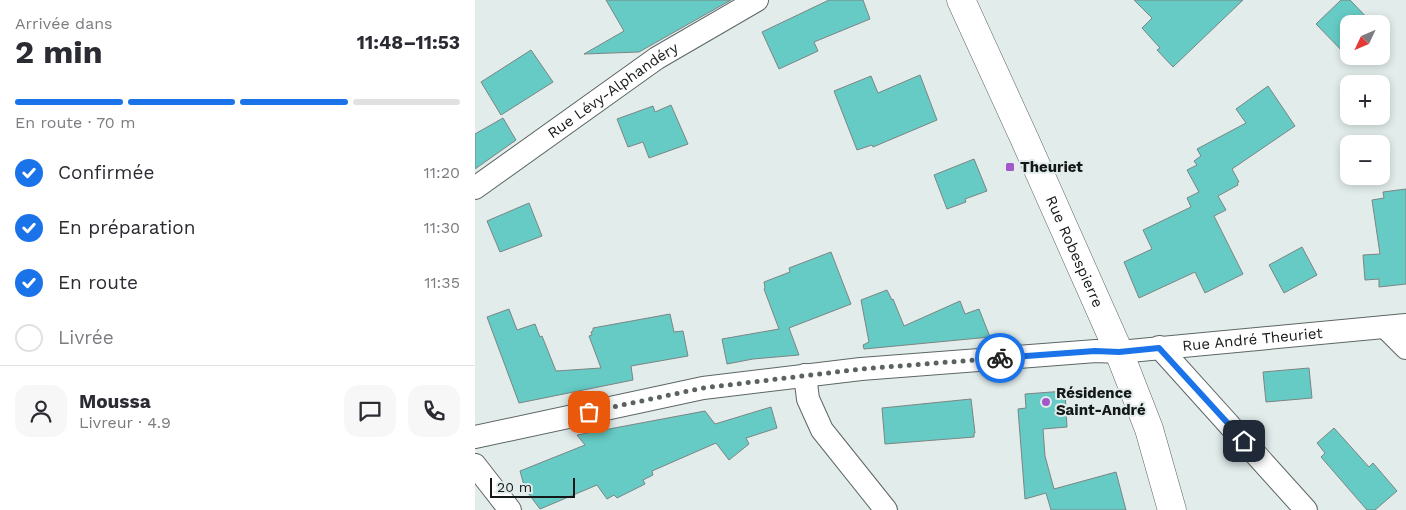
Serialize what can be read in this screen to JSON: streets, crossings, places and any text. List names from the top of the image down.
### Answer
{
  "streets": {
    "street": ["Rue Lévy-Alphandéry", "Rue Robespierre", "Rue André Theuriet"]
  },
  "crossings": [
    ["Rue Robespierre", "Rue André Theuriet"]
  ],
  "places": {
    "transit": ["Theuriet"],
    "other": ["Résidence Saint-André"]
  },
  "scale_bar": "20 m",
  "north": "bottom left",
  "page": {
    "heading": ["2 min", "Arrivée dans", "11:48–11:53"],
    "panel": ["Moussa", "Livreur · 4.9"],
    "map_buttons": ["+", "−"],
    "bar": "En route · 70 m",
    "list": [
      ["Confirmée", "11:20"],
      ["En préparation", "11:30"],
      ["En route", "11:35"],
      "Livrée"
    ],
    "scale": "20 m"
  }
}
